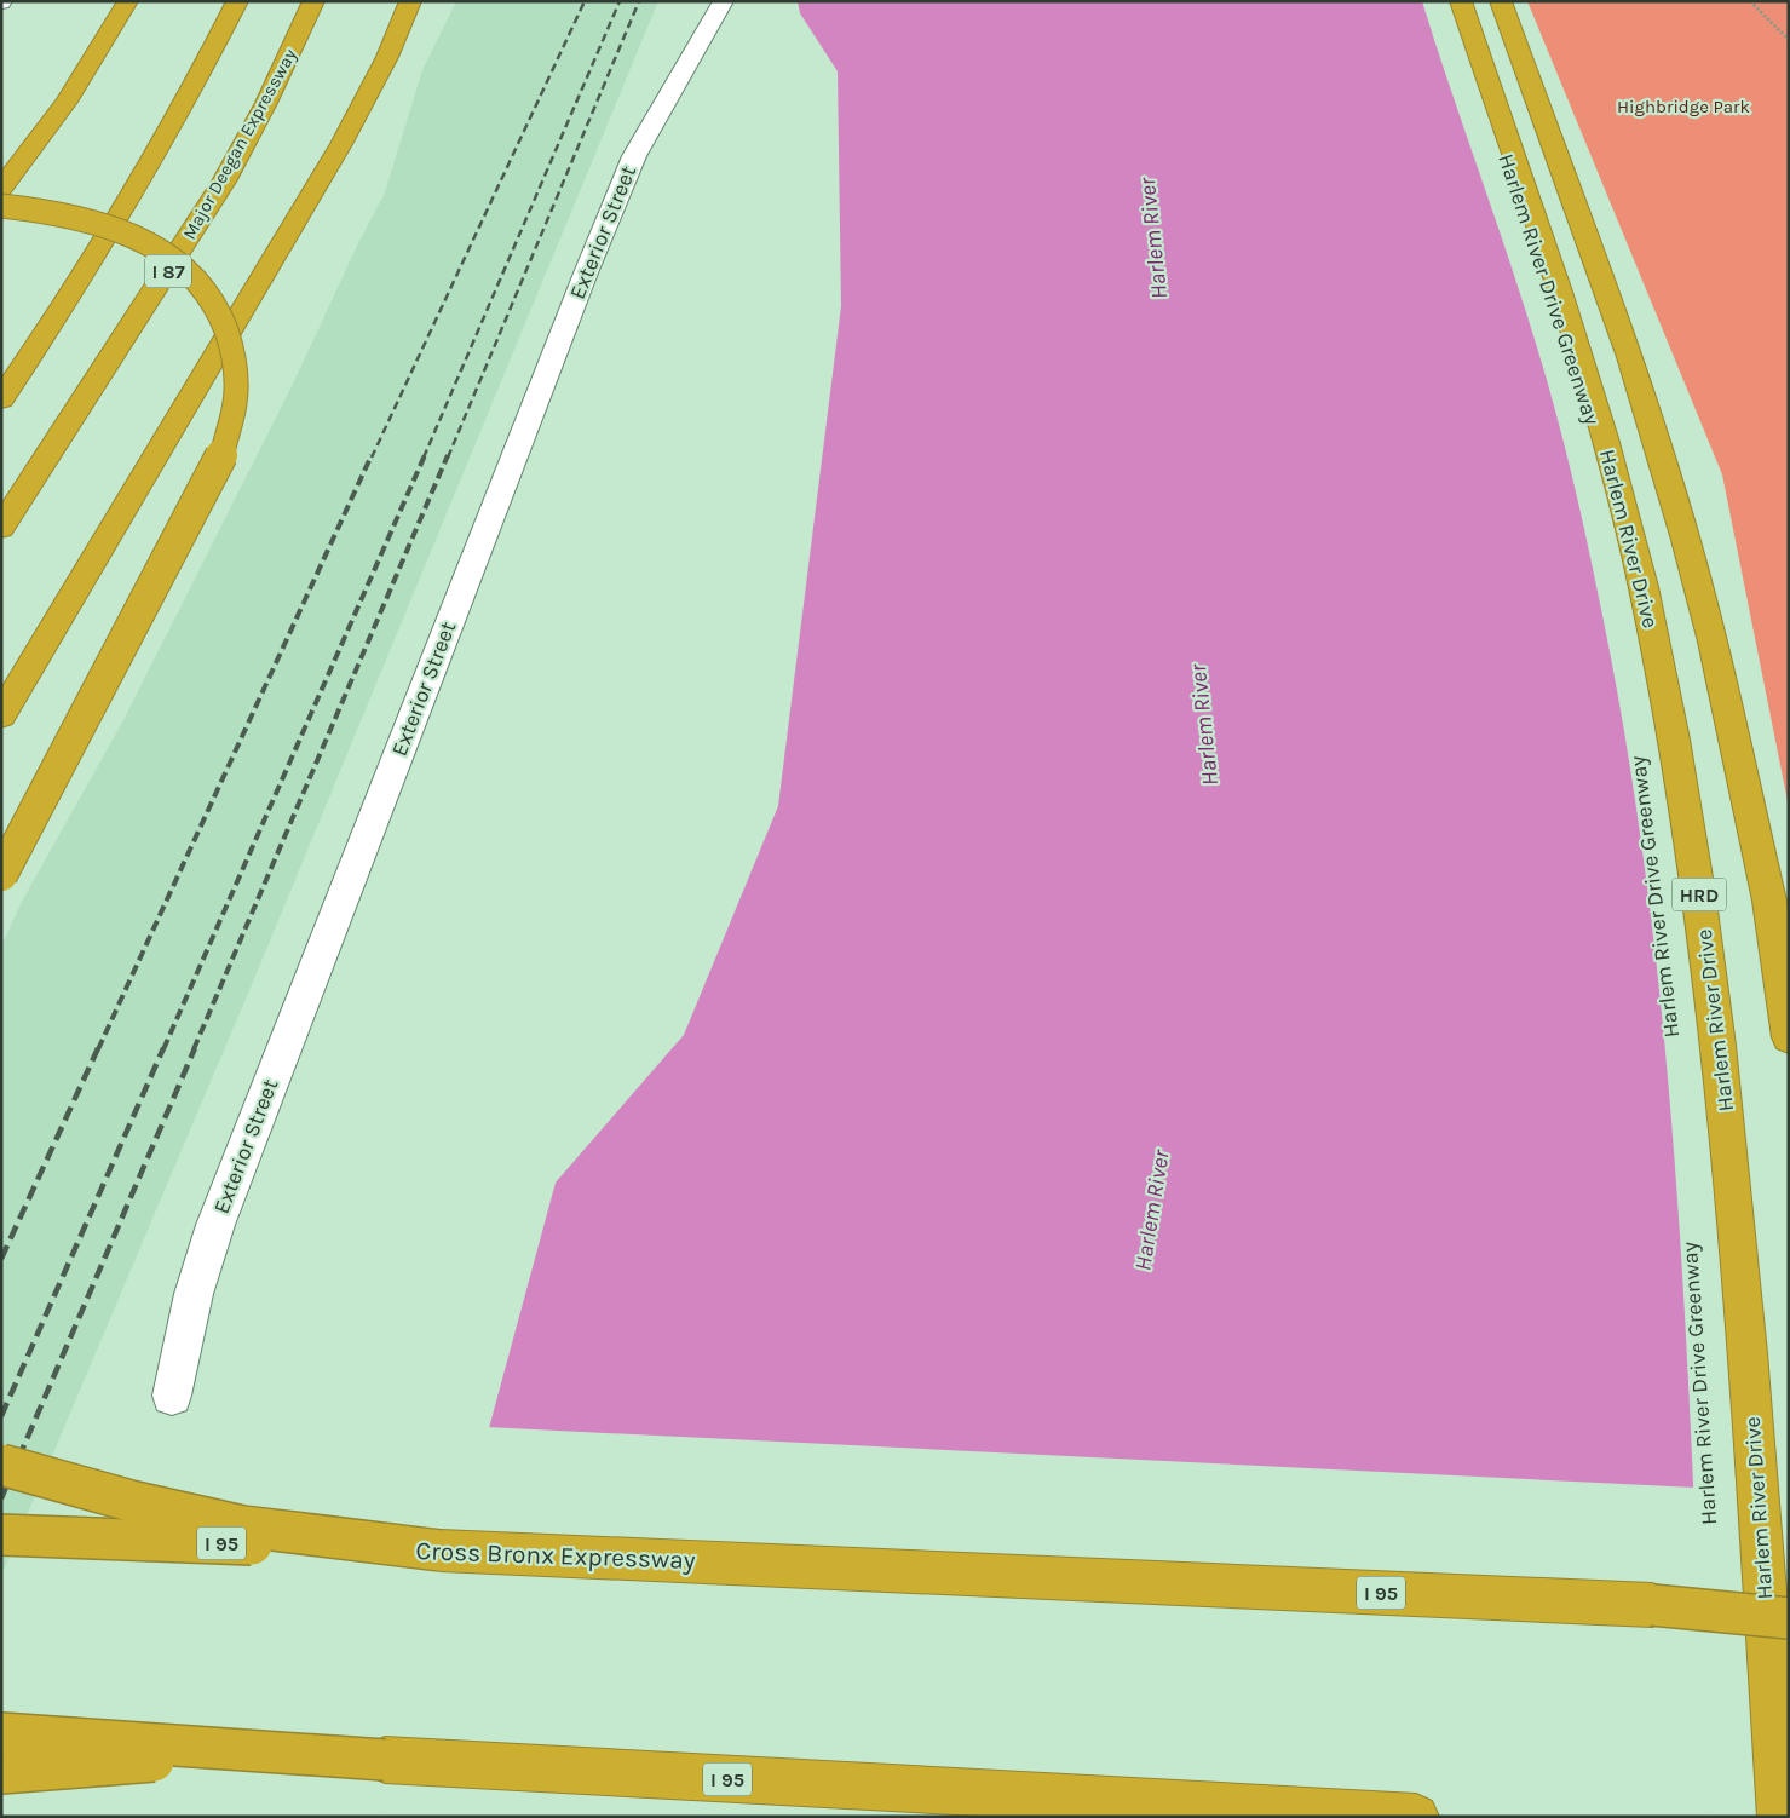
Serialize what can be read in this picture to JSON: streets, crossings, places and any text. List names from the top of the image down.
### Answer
{
  "streets": {
    "highway": [
      "Major Deegan Expressway",
      "I 87",
      "Harlem River Drive",
      "HRD",
      "I 95",
      "Cross Bronx Expressway"
    ],
    "street": ["Exterior Street"]
  },
  "crossings": [
    ["I 95", "Cross Bronx Expressway"]
  ],
  "water": ["Harlem River"],
  "parks": ["Highbridge Park"]
}
